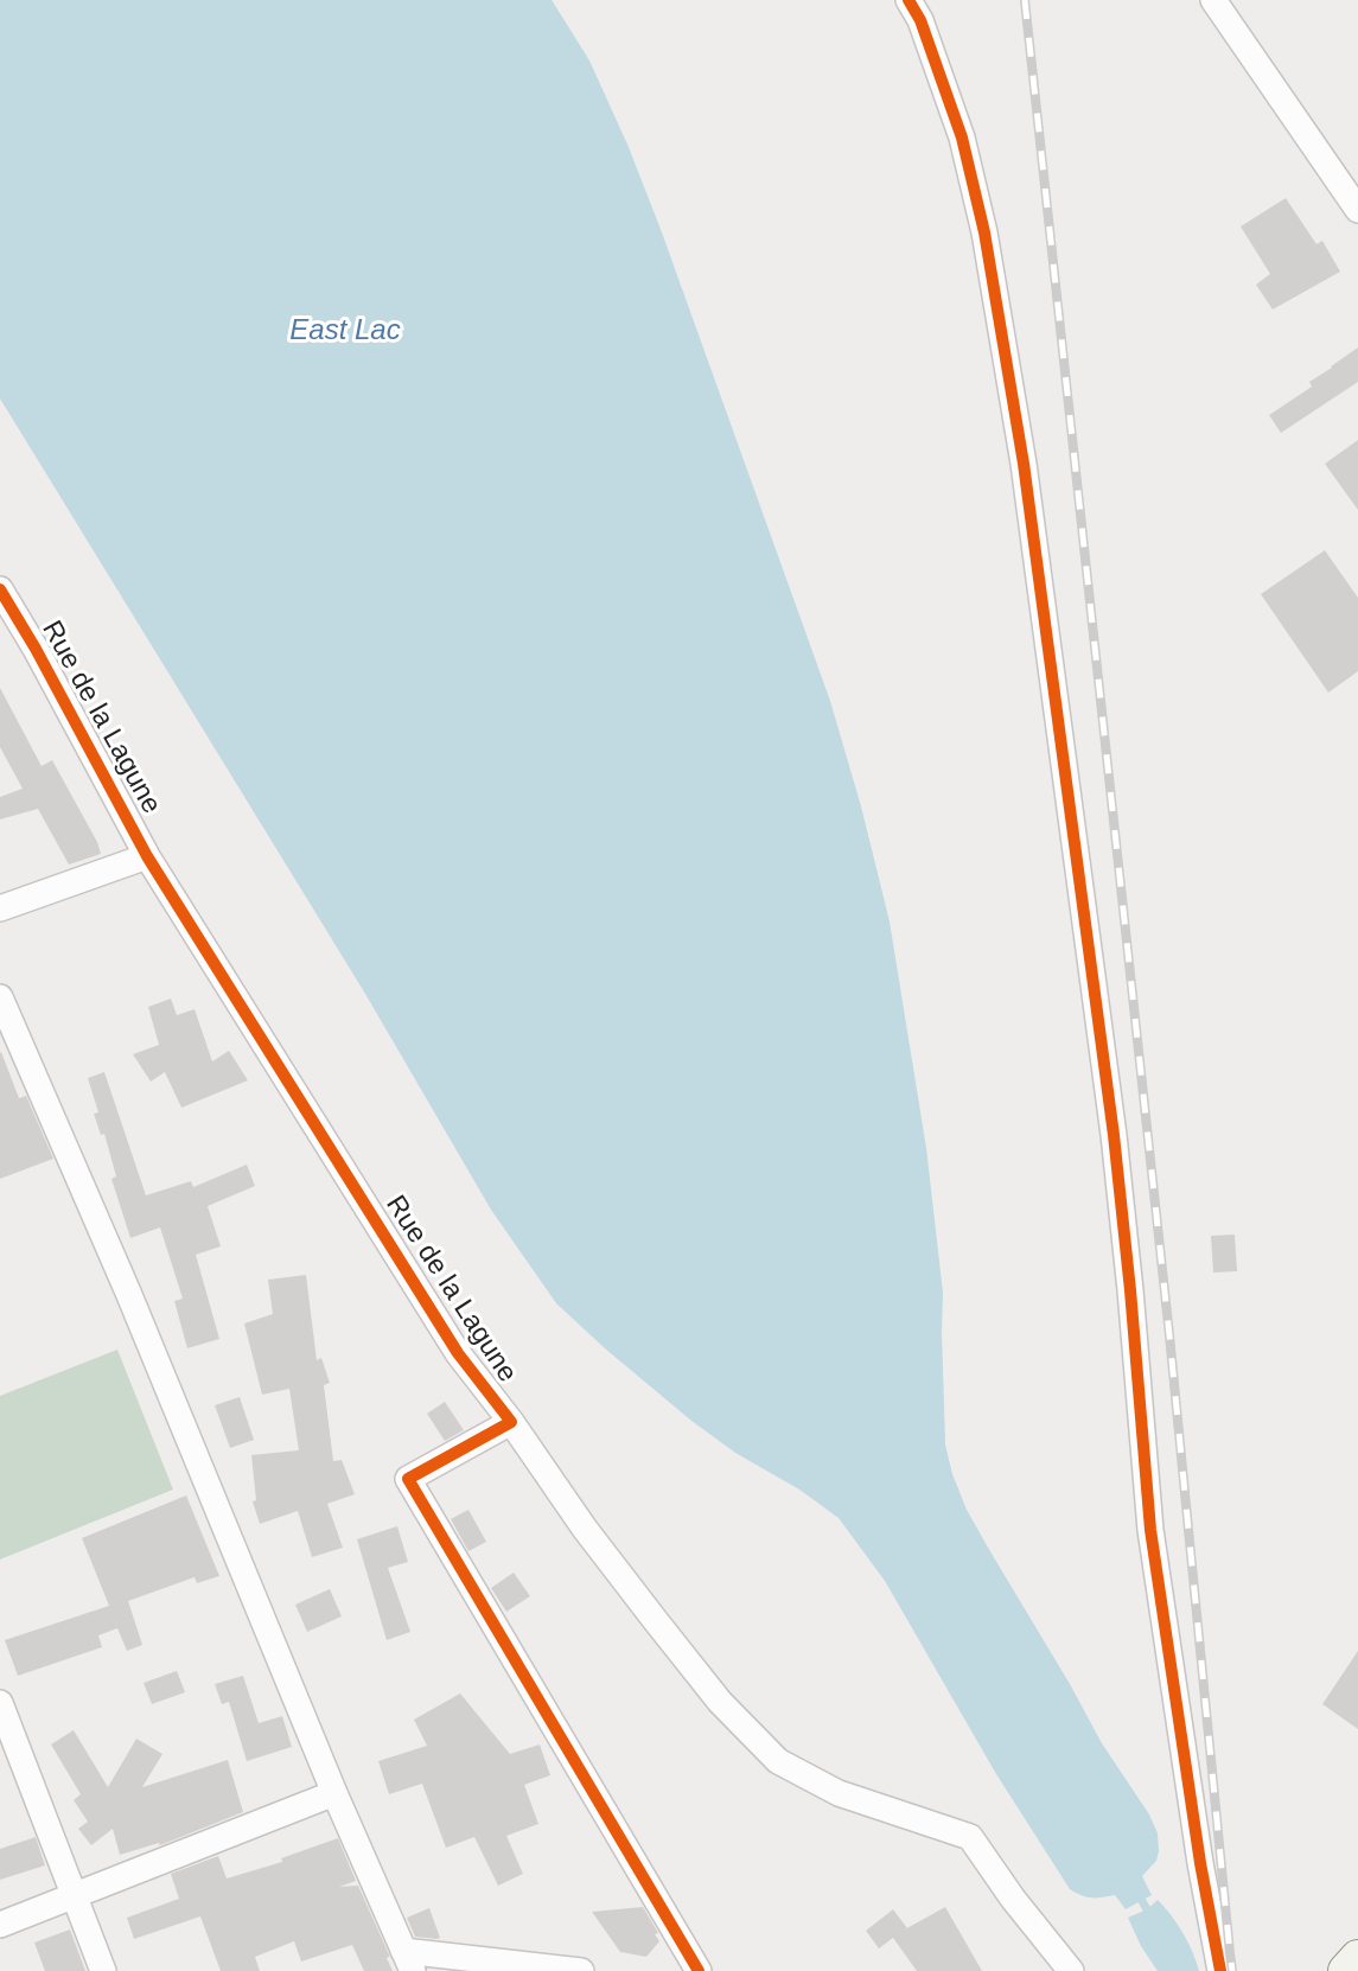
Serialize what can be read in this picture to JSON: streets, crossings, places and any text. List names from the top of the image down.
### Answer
{
  "streets": {
    "street": ["Rue de la Lagune"]
  },
  "water": ["East Lac"]
}
